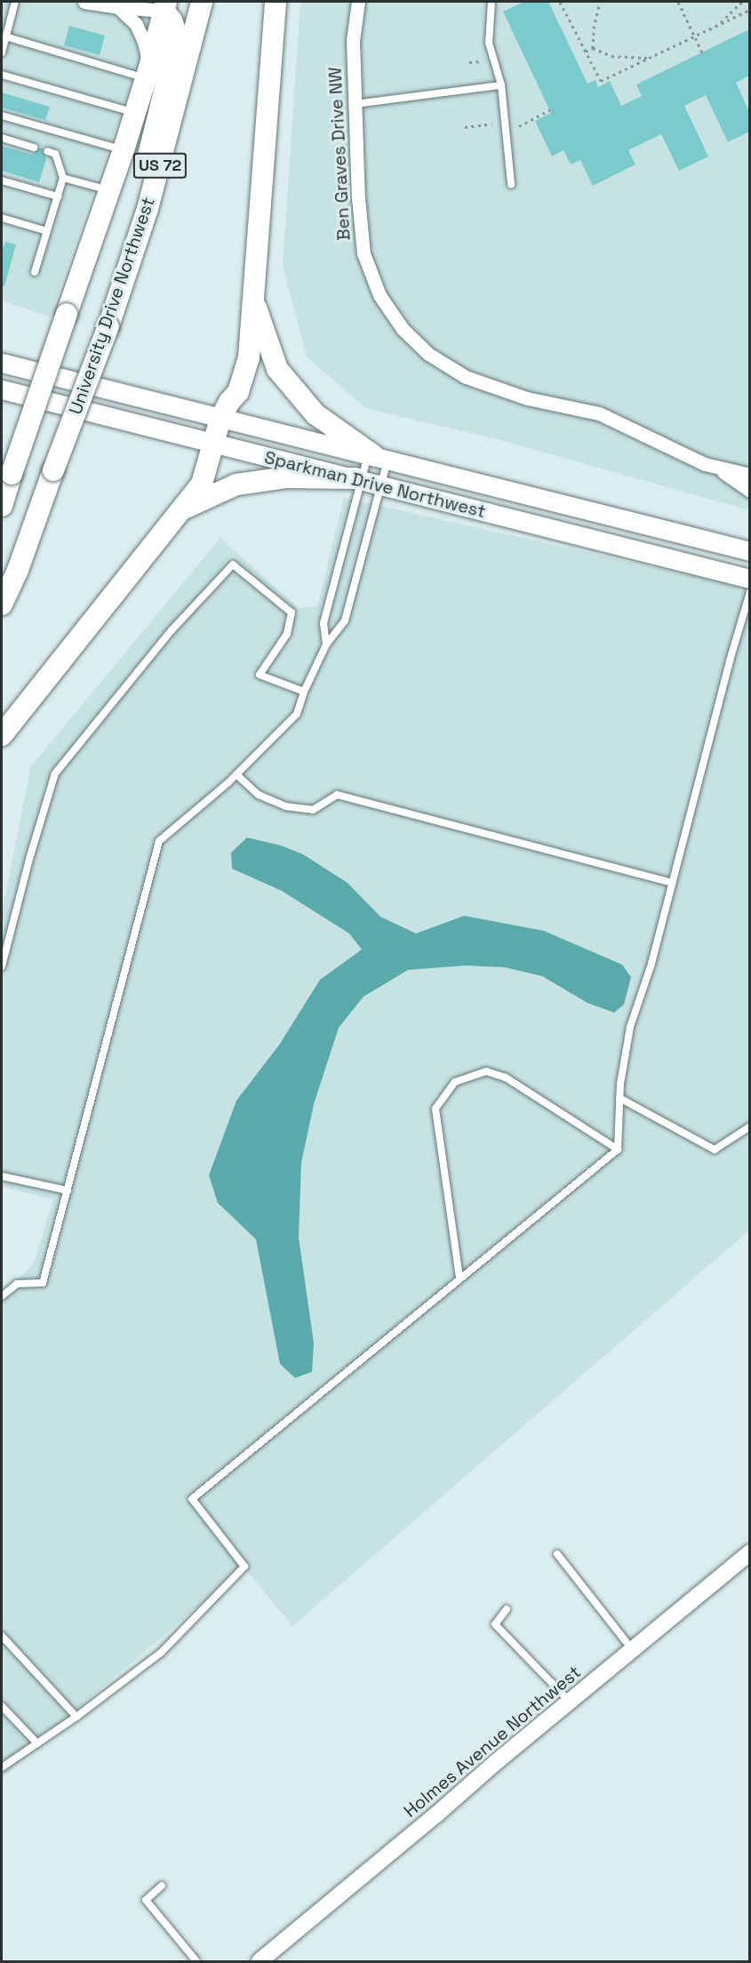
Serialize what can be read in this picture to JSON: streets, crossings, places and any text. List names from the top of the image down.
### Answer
{
  "streets": {
    "highway": ["US 72", "University Drive Northwest"],
    "main road": ["Sparkman Drive Northwest"],
    "street": ["Ben Graves Drive NW", "Holmes Avenue Northwest"]
  },
  "crossings": [
    ["US 72", "University Drive Northwest"]
  ]
}
